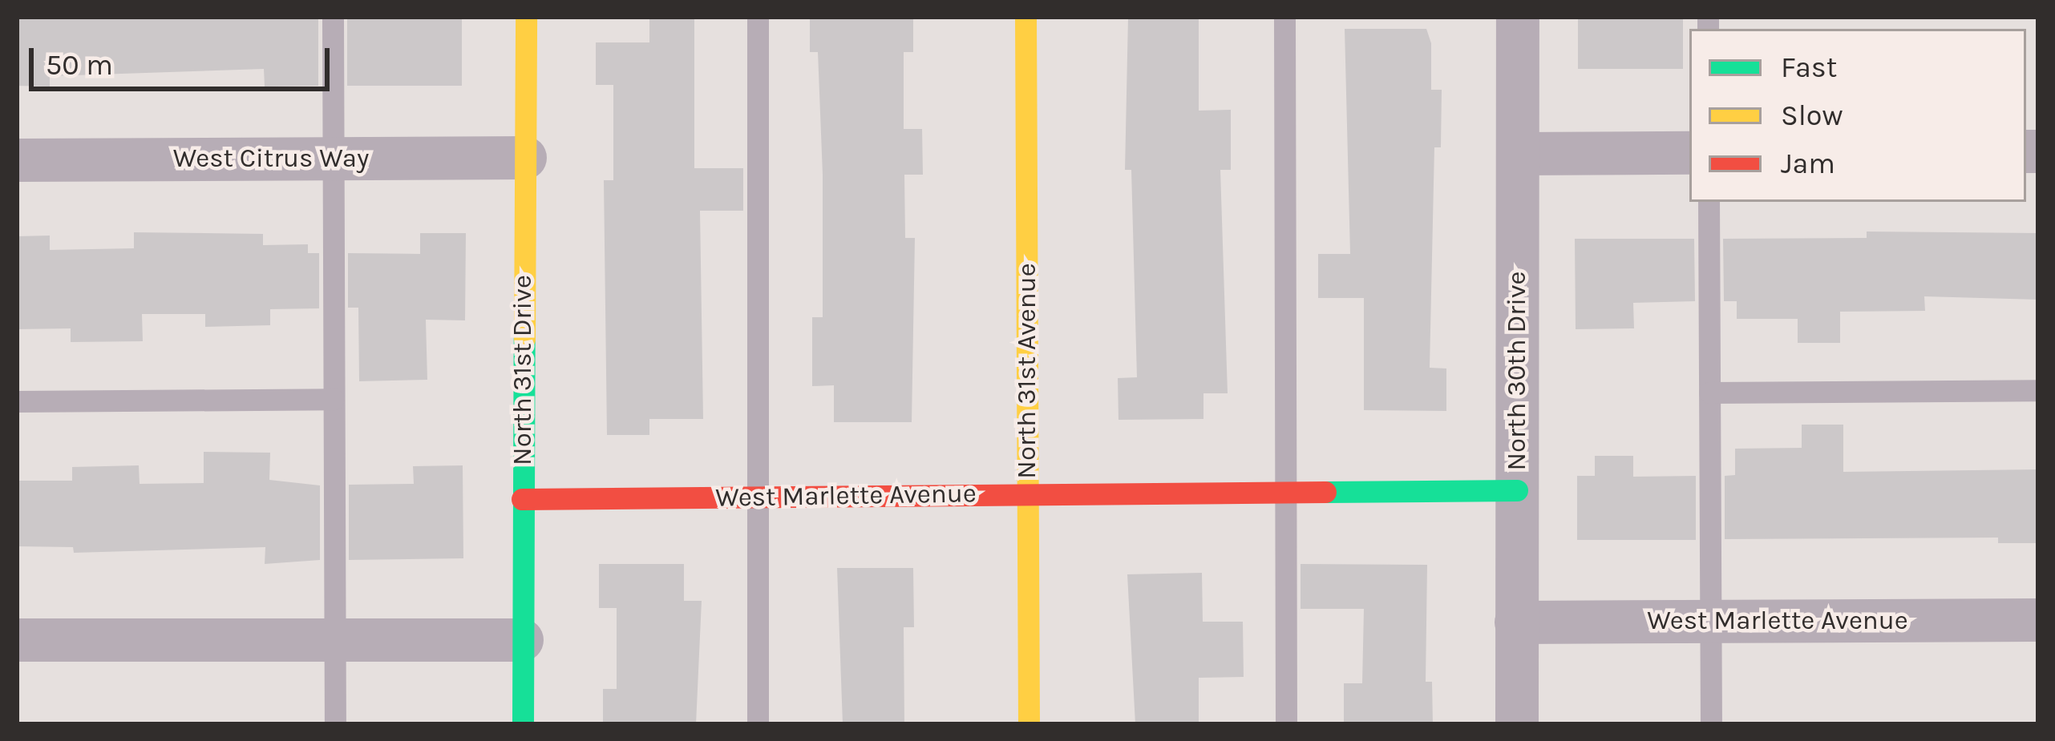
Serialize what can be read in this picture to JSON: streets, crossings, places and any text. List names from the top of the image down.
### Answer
{
  "streets": {
    "street": [
      "West Citrus Way",
      "North 31st Drive",
      "North 31st Avenue",
      "North 30th Drive",
      "West Marlette Avenue"
    ]
  },
  "crossings": [
    ["West Citrus Way", "North 31st Drive"],
    ["North 31st Drive", "West Marlette Avenue"],
    ["North 31st Avenue", "West Marlette Avenue"],
    ["North 30th Drive", "West Marlette Avenue"]
  ],
  "legend": ["Fast", "Slow", "Jam"],
  "scale_bar": "50 m"
}
